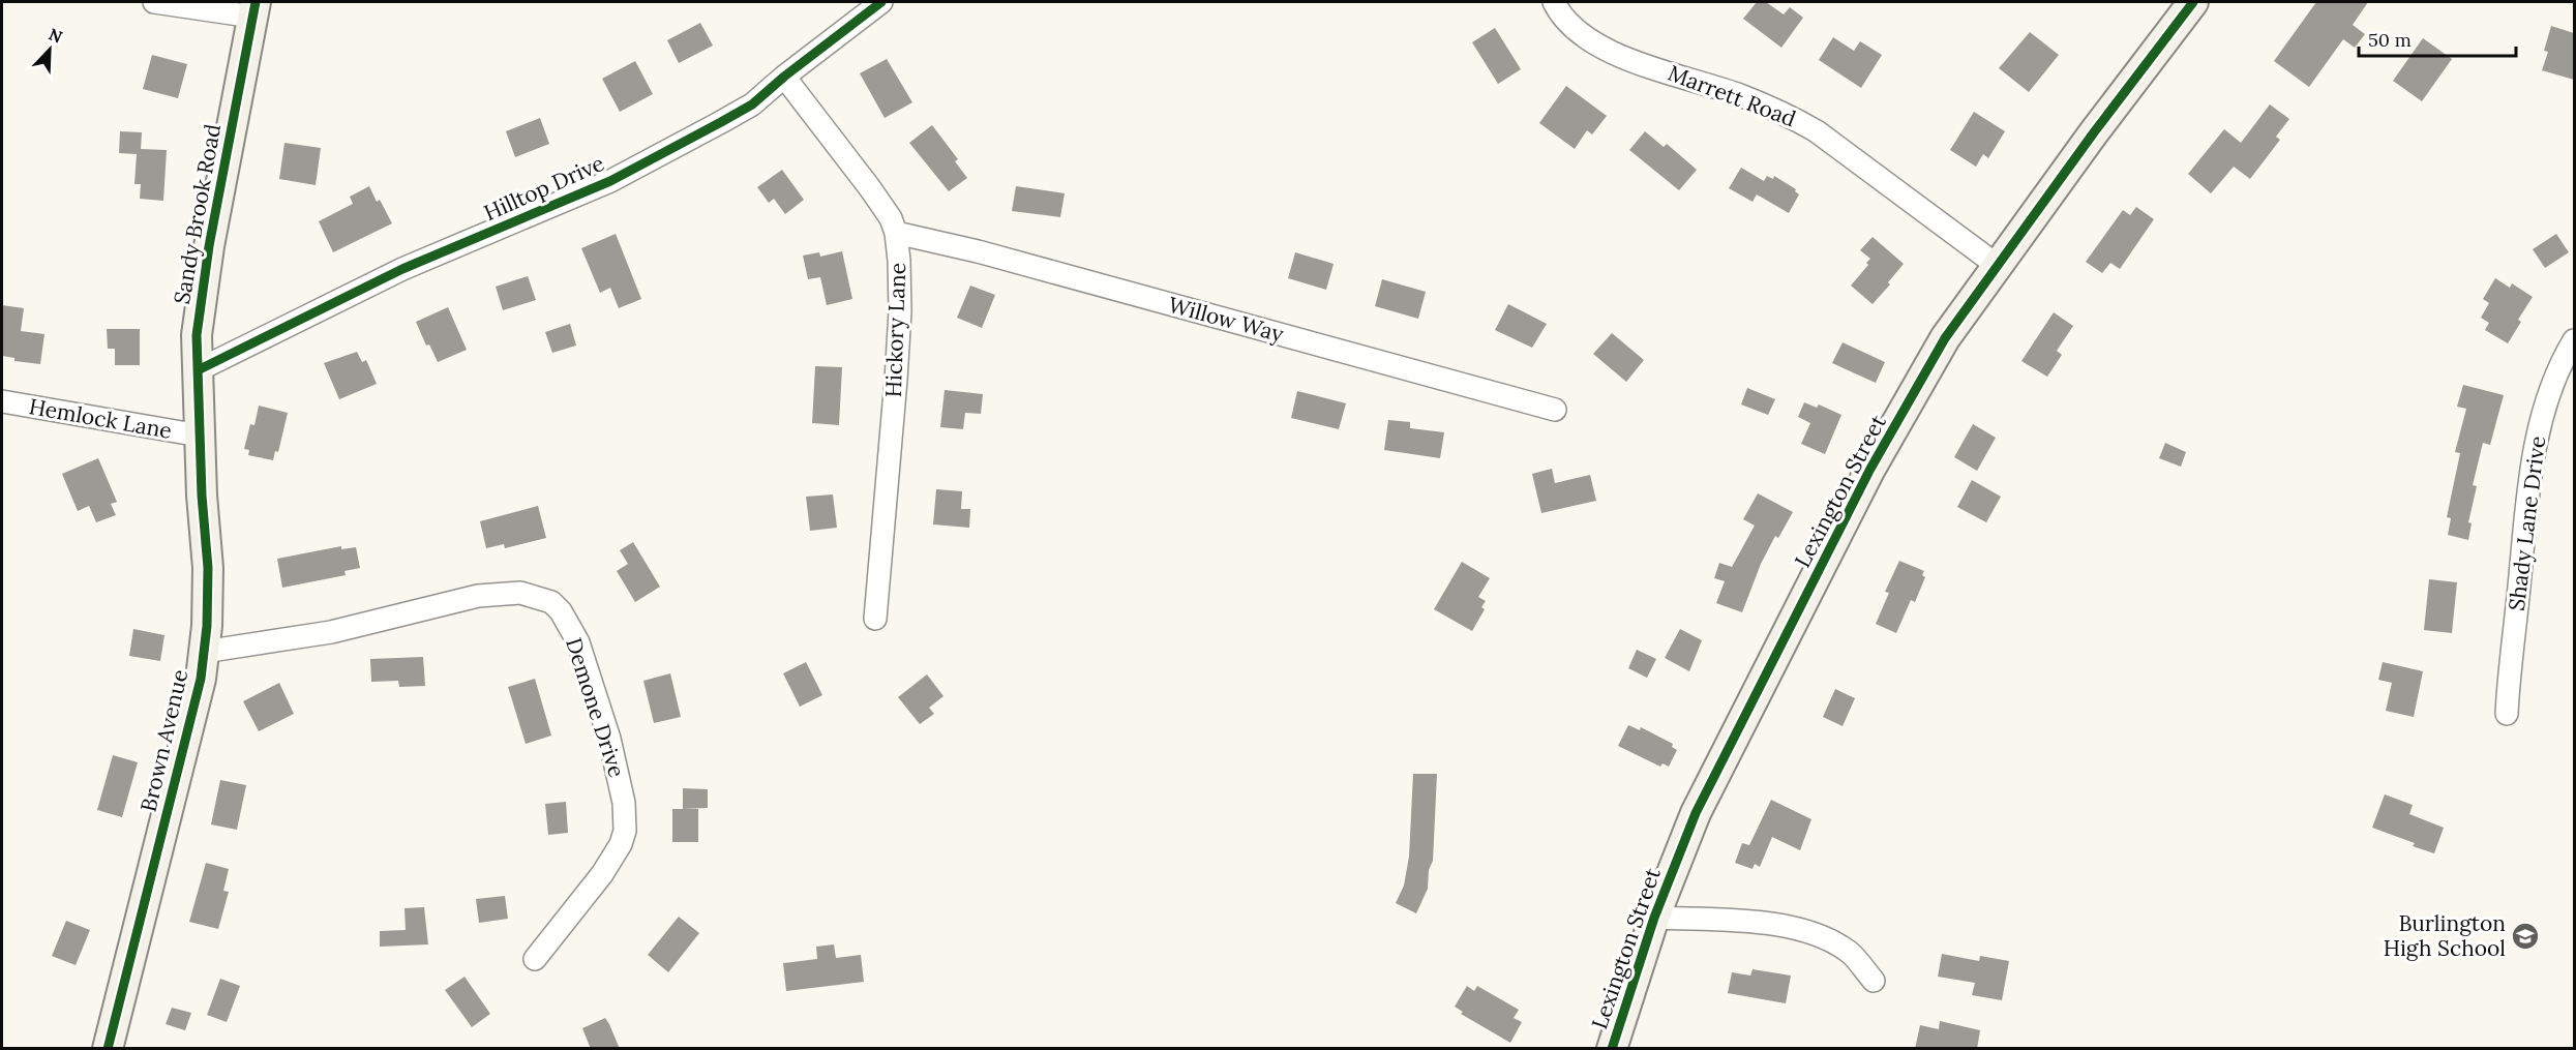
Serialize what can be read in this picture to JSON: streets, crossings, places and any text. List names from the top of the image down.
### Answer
{
  "streets": {
    "street": [
      "Marrett Road",
      "Hilltop Drive",
      "Sandy Brook Road",
      "Willow Way",
      "Hickory Lane",
      "Hemlock Lane",
      "Lexington Street",
      "Shady Lane Drive",
      "Demone Drive",
      "Brown Avenue"
    ]
  },
  "crossings": [
    ["Marrett Road", "Lexington Street"],
    ["Hilltop Drive", "Sandy Brook Road"],
    ["Hilltop Drive", "Hickory Lane"],
    ["Sandy Brook Road", "Hemlock Lane"],
    ["Sandy Brook Road", "Brown Avenue"],
    ["Willow Way", "Hickory Lane"],
    ["Hemlock Lane", "Brown Avenue"],
    ["Demone Drive", "Brown Avenue"]
  ],
  "places": {
    "school or university": ["Burlington High School"]
  },
  "scale_bar": "50 m",
  "north": "top right"
}
